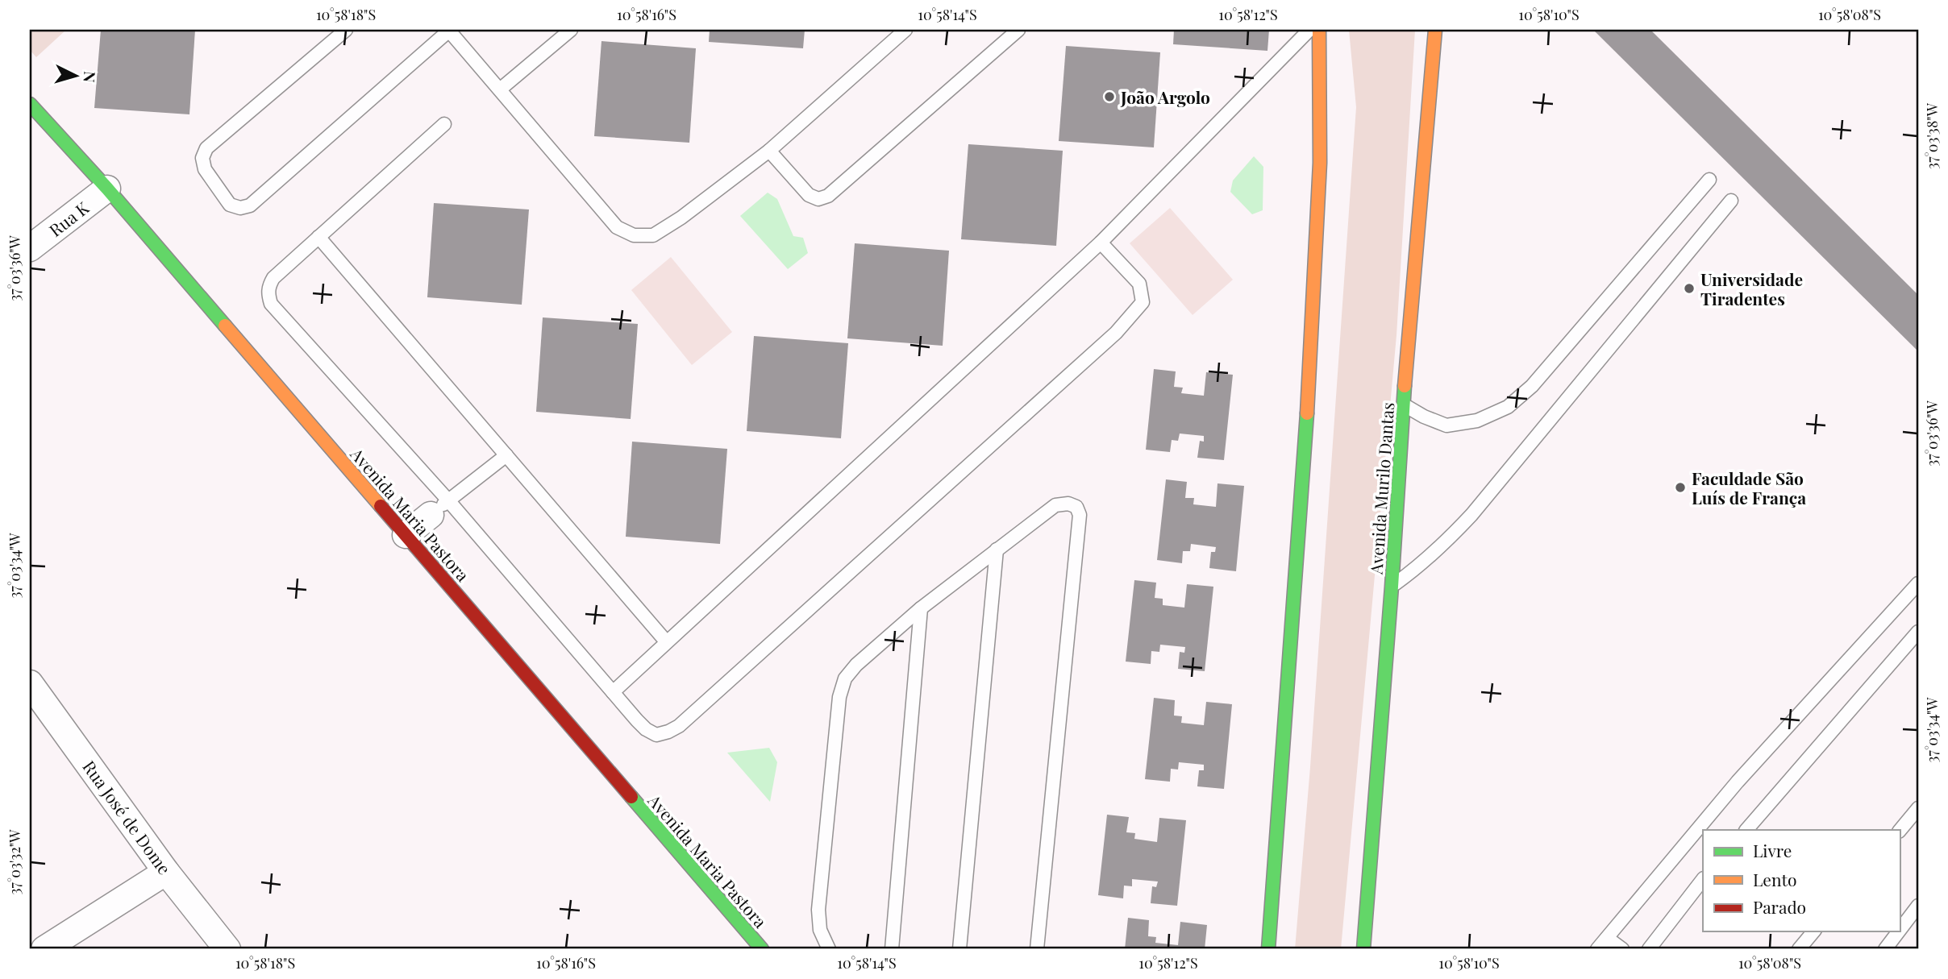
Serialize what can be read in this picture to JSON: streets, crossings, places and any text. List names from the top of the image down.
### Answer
{
  "streets": {
    "main road": ["Avenida Murilo Dantas", "Avenida Maria Pastora"],
    "street": ["Rua K", "Rua José de Dome"]
  },
  "crossings": [
    ["Rua K", "Avenida Maria Pastora"]
  ],
  "places": ["João Argolo", "Universidade Tiradentes", "Faculdade São Luís de França"],
  "legend": ["Livre", "Lento", "Parado"],
  "north": "right",
  "coordinates": [
    "10°58'18\"S",
    "10°58'16\"S",
    "10°58'14\"S",
    "10°58'12\"S",
    "10°58'10\"S",
    "10°58'08\"S",
    "37°03'38\"W",
    "37°03'36\"W",
    "37°03'34\"W",
    "37°03'32\"W"
  ]
}
